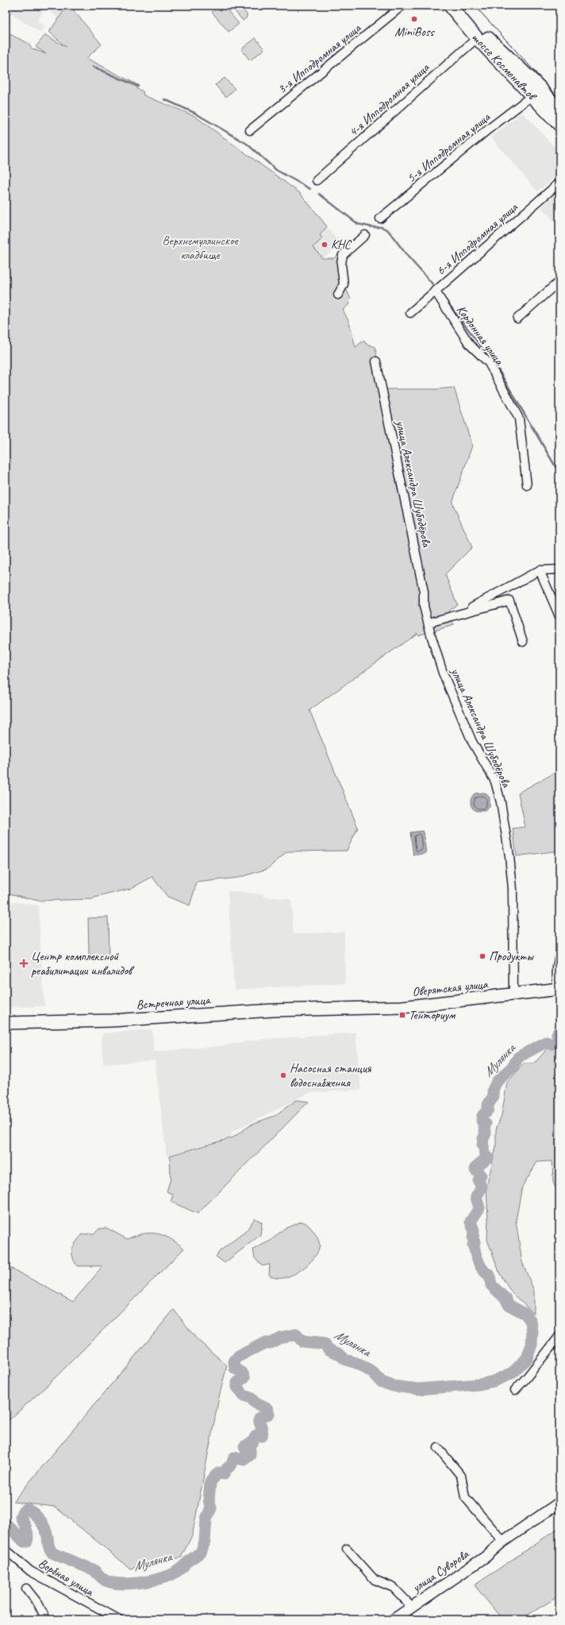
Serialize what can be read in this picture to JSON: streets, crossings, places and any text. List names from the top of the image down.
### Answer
{
  "streets": {
    "main road": ["шоссе Космонавтов", "Оверятская улица", "Встречная улица"],
    "street": [
      "3-я Ипподромная улица",
      "4-я Ипподромная улица",
      "5-я Ипподромная улица",
      "6-я Ипподромная улица",
      "Кордонная улица",
      "улица Александра Шубодёрова",
      "улица Суворова",
      "Вербная улица"
    ]
  },
  "crossings": [
    ["шоссе Космонавтов", "4-я Ипподромная улица"],
    ["шоссе Космонавтов", "5-я Ипподромная улица"],
    ["6-я Ипподромная улица", "Кордонная улица"],
    ["улица Александра Шубодёрова", "Оверятская улица"],
    ["Оверятская улица", "Встречная улица"]
  ],
  "water": ["Мулянка"],
  "parks": ["Верхнемуллинское кладбище"],
  "places": {
    "other": [
      "MiniBoss",
      "КНС",
      "Пpoдукты",
      "Насосная станция водоснабжения"
    ],
    "health": ["Центр комплексной реабилитации инвалидов"],
    "transit": ["Тенториум"]
  }
}
